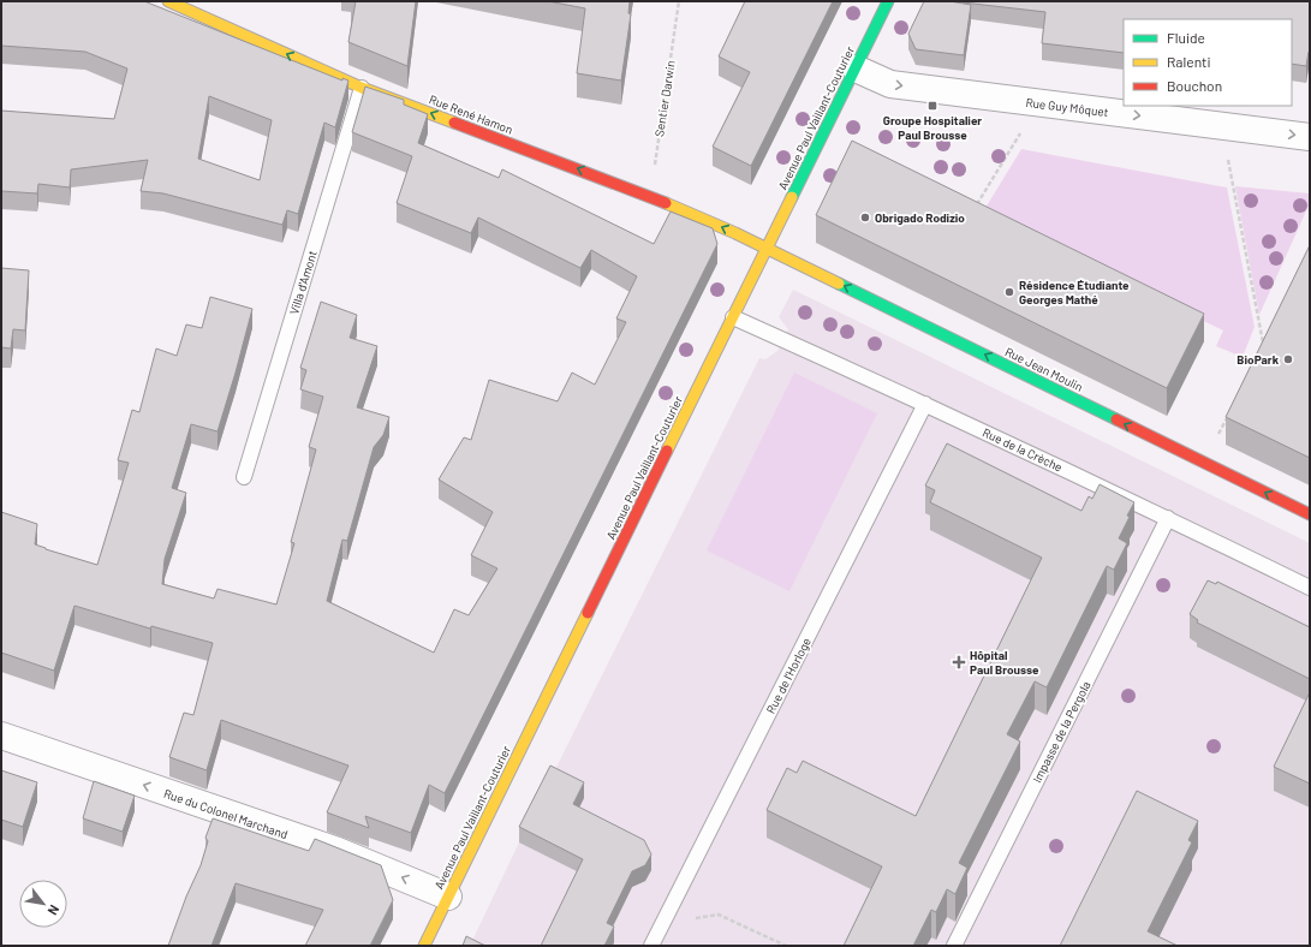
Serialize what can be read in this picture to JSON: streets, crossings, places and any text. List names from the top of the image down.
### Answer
{
  "streets": {
    "street": [
      "Rue Guy Môquet",
      "Rue René Hamon",
      "Avenue Paul Vaillant-Couturier",
      "Rue Jean Moulin",
      "Rue du Colonel Marchand"
    ],
    "lane": [
      "Villa d'Amont",
      "Rue de la Crèche",
      "Rue de l'Horloge",
      "Impasse de la Pergola"
    ],
    "path": ["Sentier Darwin"]
  },
  "crossings": [
    ["Sentier Darwin", "Rue René Hamon"],
    ["Rue Guy Môquet", "Avenue Paul Vaillant-Couturier"],
    ["Rue René Hamon", "Avenue Paul Vaillant-Couturier"],
    ["Rue René Hamon", "Villa d'Amont"],
    ["Rue René Hamon", "Rue Jean Moulin"],
    ["Avenue Paul Vaillant-Couturier", "Rue Jean Moulin"],
    ["Avenue Paul Vaillant-Couturier", "Rue de la Crèche"],
    ["Avenue Paul Vaillant-Couturier", "Rue du Colonel Marchand"],
    ["Rue de la Crèche", "Rue de l'Horloge"],
    ["Rue de la Crèche", "Impasse de la Pergola"]
  ],
  "one_way": [
    "Rue Guy Môquet",
    "Rue René Hamon",
    "Rue Jean Moulin",
    "Rue du Colonel Marchand"
  ],
  "places": {
    "transit": ["Groupe Hospitalier Paul Brousse"],
    "other": ["Obrigado Rodizio", "Résidence Étudiante Georges Mathé", "BioPark"],
    "health": ["Hôpital Paul Brousse"]
  },
  "legend": ["Fluide", "Ralenti", "Bouchon"],
  "north": "bottom right"
}
